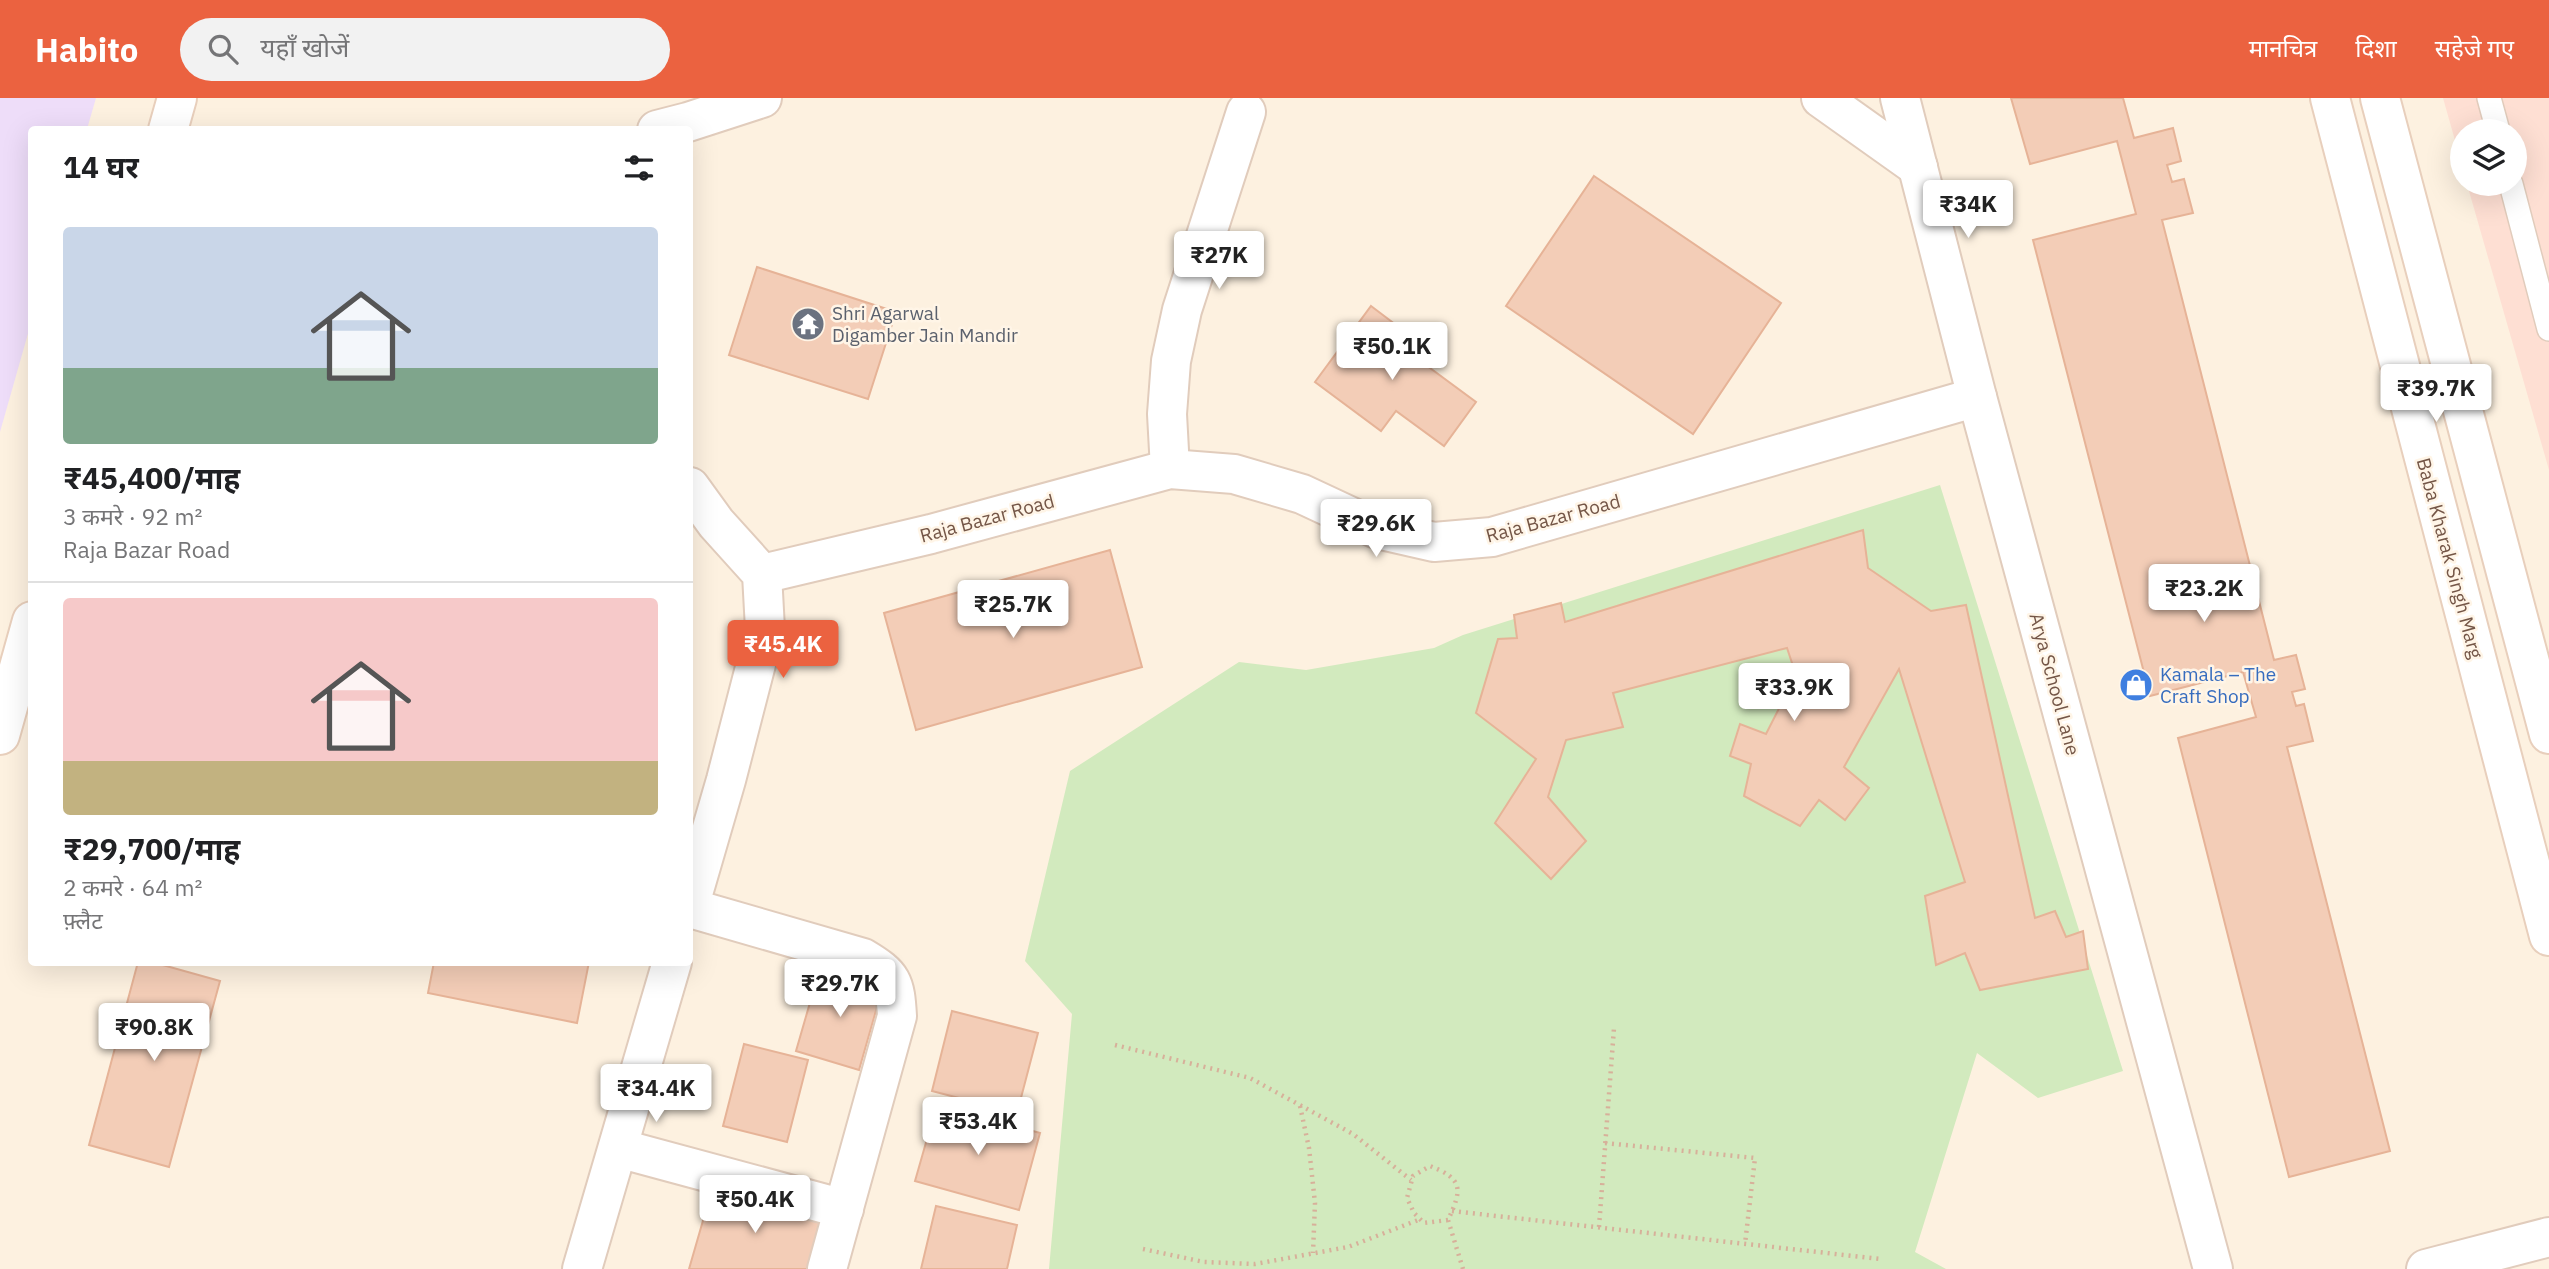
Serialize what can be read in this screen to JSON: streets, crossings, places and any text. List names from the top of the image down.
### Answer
{
  "streets": {
    "street": ["Raja Bazar Road", "Baba Kharak Singh Marg", "Arya School Lane"]
  },
  "crossings": [
    ["Raja Bazar Road", "Arya School Lane"]
  ],
  "places": {
    "temple": ["Shri Agarwal Digamber Jain Mandir"],
    "shop": ["Kamala – The Craft Shop"]
  },
  "page": {
    "header": "Habito",
    "search": "यहाँ खोजें",
    "nav": ["मानचित्र", "दिशा", "सहेजे गए"],
    "heading": "14 घर",
    "price": [
      "₹34K",
      "₹27K",
      "₹50.1K",
      "₹39.7K",
      "₹29.6K",
      "₹23.2K",
      "₹25.7K",
      "₹45.4K",
      "₹33.9K",
      "₹29.7K",
      "₹90.8K",
      "₹34.4K",
      "₹53.4K",
      "₹50.4K"
    ],
    "list": [
      {
        "name": "₹45,400/माह",
        "note": "3 कमरे · 92 m² · Raja Bazar Road"
      },
      {
        "name": "₹29,700/माह",
        "note": "2 कमरे · 64 m² · फ़्लैट"
      }
    ]
  }
}
